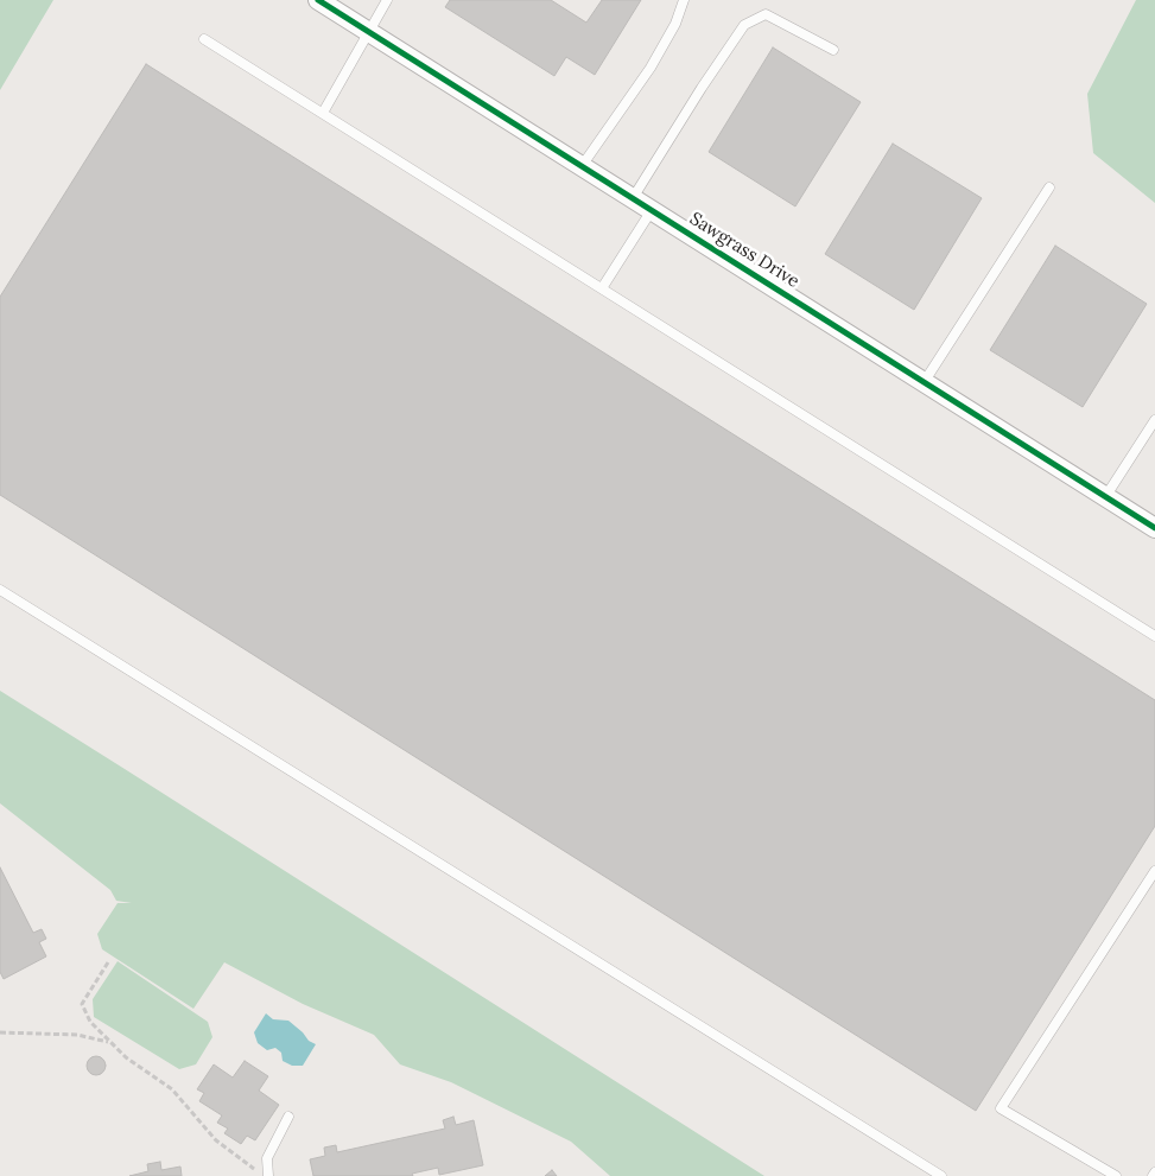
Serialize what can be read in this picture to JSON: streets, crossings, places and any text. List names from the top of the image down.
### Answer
{
  "streets": {
    "street": ["Sawgrass Drive"]
  }
}
